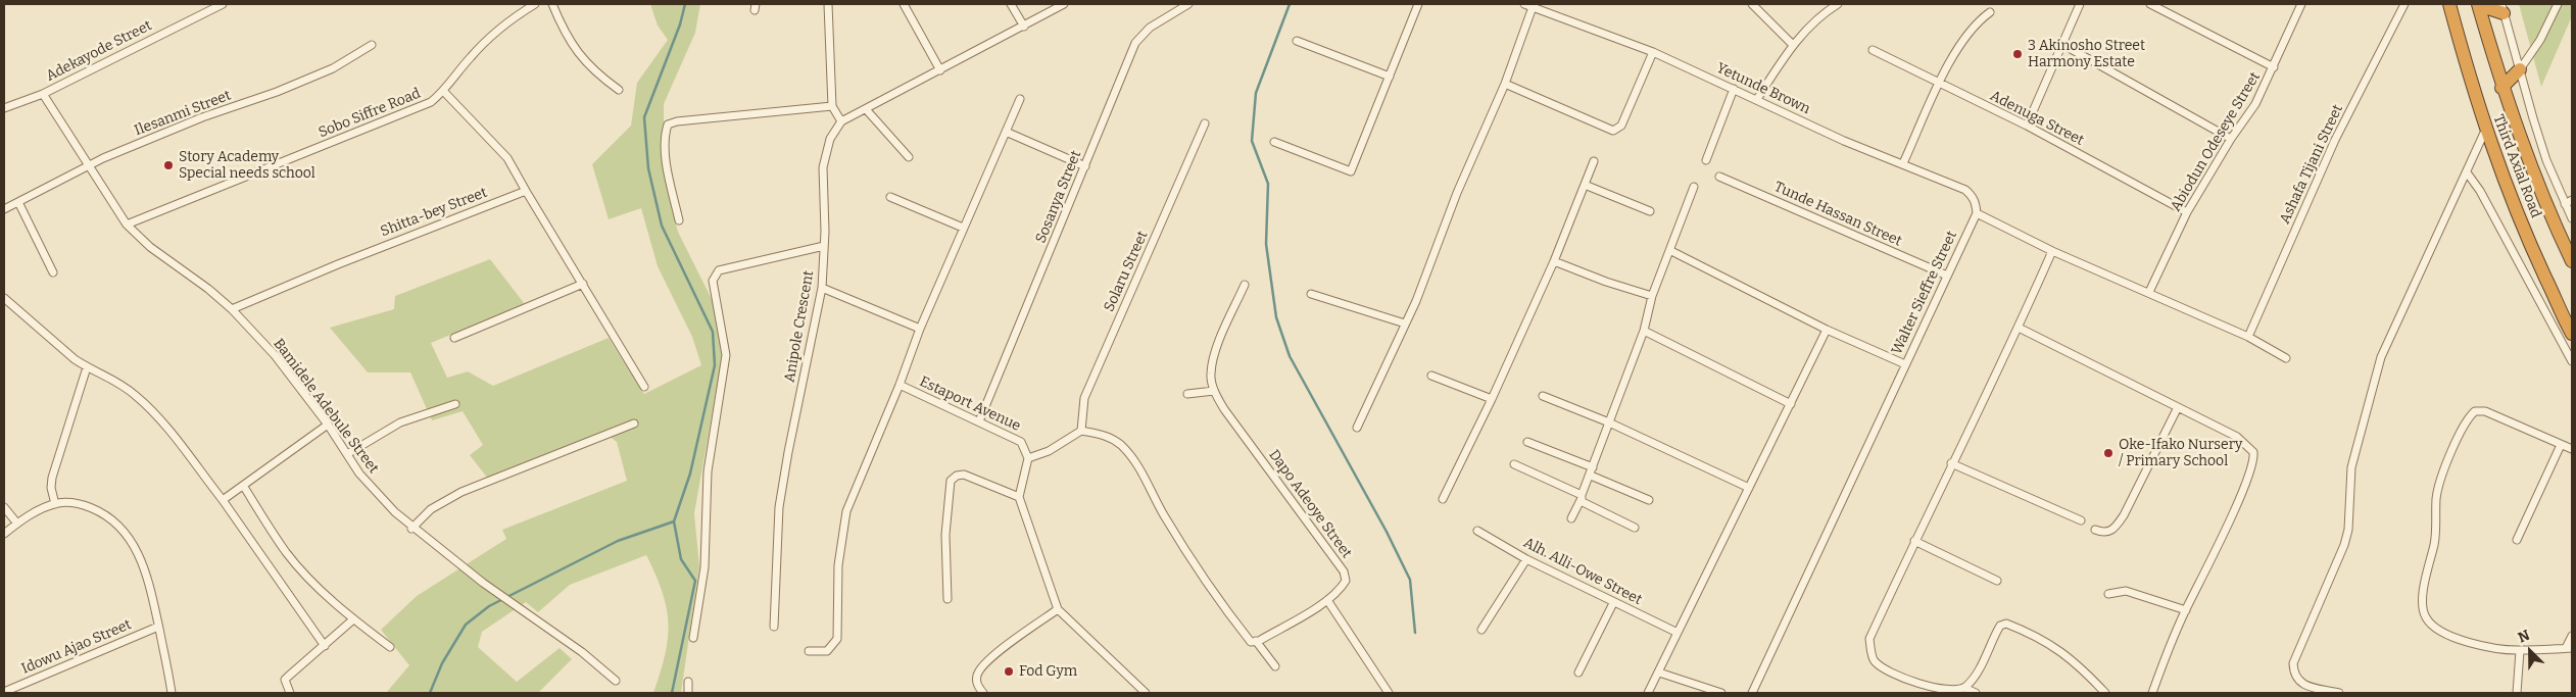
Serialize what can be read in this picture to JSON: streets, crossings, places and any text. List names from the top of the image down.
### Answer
{
  "streets": {
    "highway": ["Third Axial Road"],
    "street": [
      "Adekayode Street",
      "Yetunde Brown",
      "Ilesanmi Street",
      "Sobo Siffre Road",
      "Adenuga Street",
      "Abiodun Odeseye Street",
      "Ashafa Tijani Street",
      "Sosanya Street",
      "Shitta-bey Street",
      "Tunde Hassan Street",
      "Solaru Street",
      "Walter Sieffre Street",
      "Anipole Crescent",
      "Estaport Avenue",
      "Bamidele Adebule Street",
      "Dapo Adeoye Street",
      "Alh. Alli-Owe Street",
      "Idowu Ajao Street"
    ]
  },
  "crossings": [
    ["Adekayode Street", "Bamidele Adebule Street"],
    ["Yetunde Brown", "Walter Sieffre Street"],
    ["Ilesanmi Street", "Bamidele Adebule Street"],
    ["Sobo Siffre Road", "Bamidele Adebule Street"],
    ["Adenuga Street", "Abiodun Odeseye Street"],
    ["Sosanya Street", "Estaport Avenue"],
    ["Shitta-bey Street", "Bamidele Adebule Street"],
    ["Tunde Hassan Street", "Walter Sieffre Street"]
  ],
  "places": [
    "3 Akinosho Street Harmony Estate",
    "Story Academy Special needs school",
    "Oke-Ifako Nursery / Primary School",
    "Fod Gym"
  ],
  "north": "top left"
}
